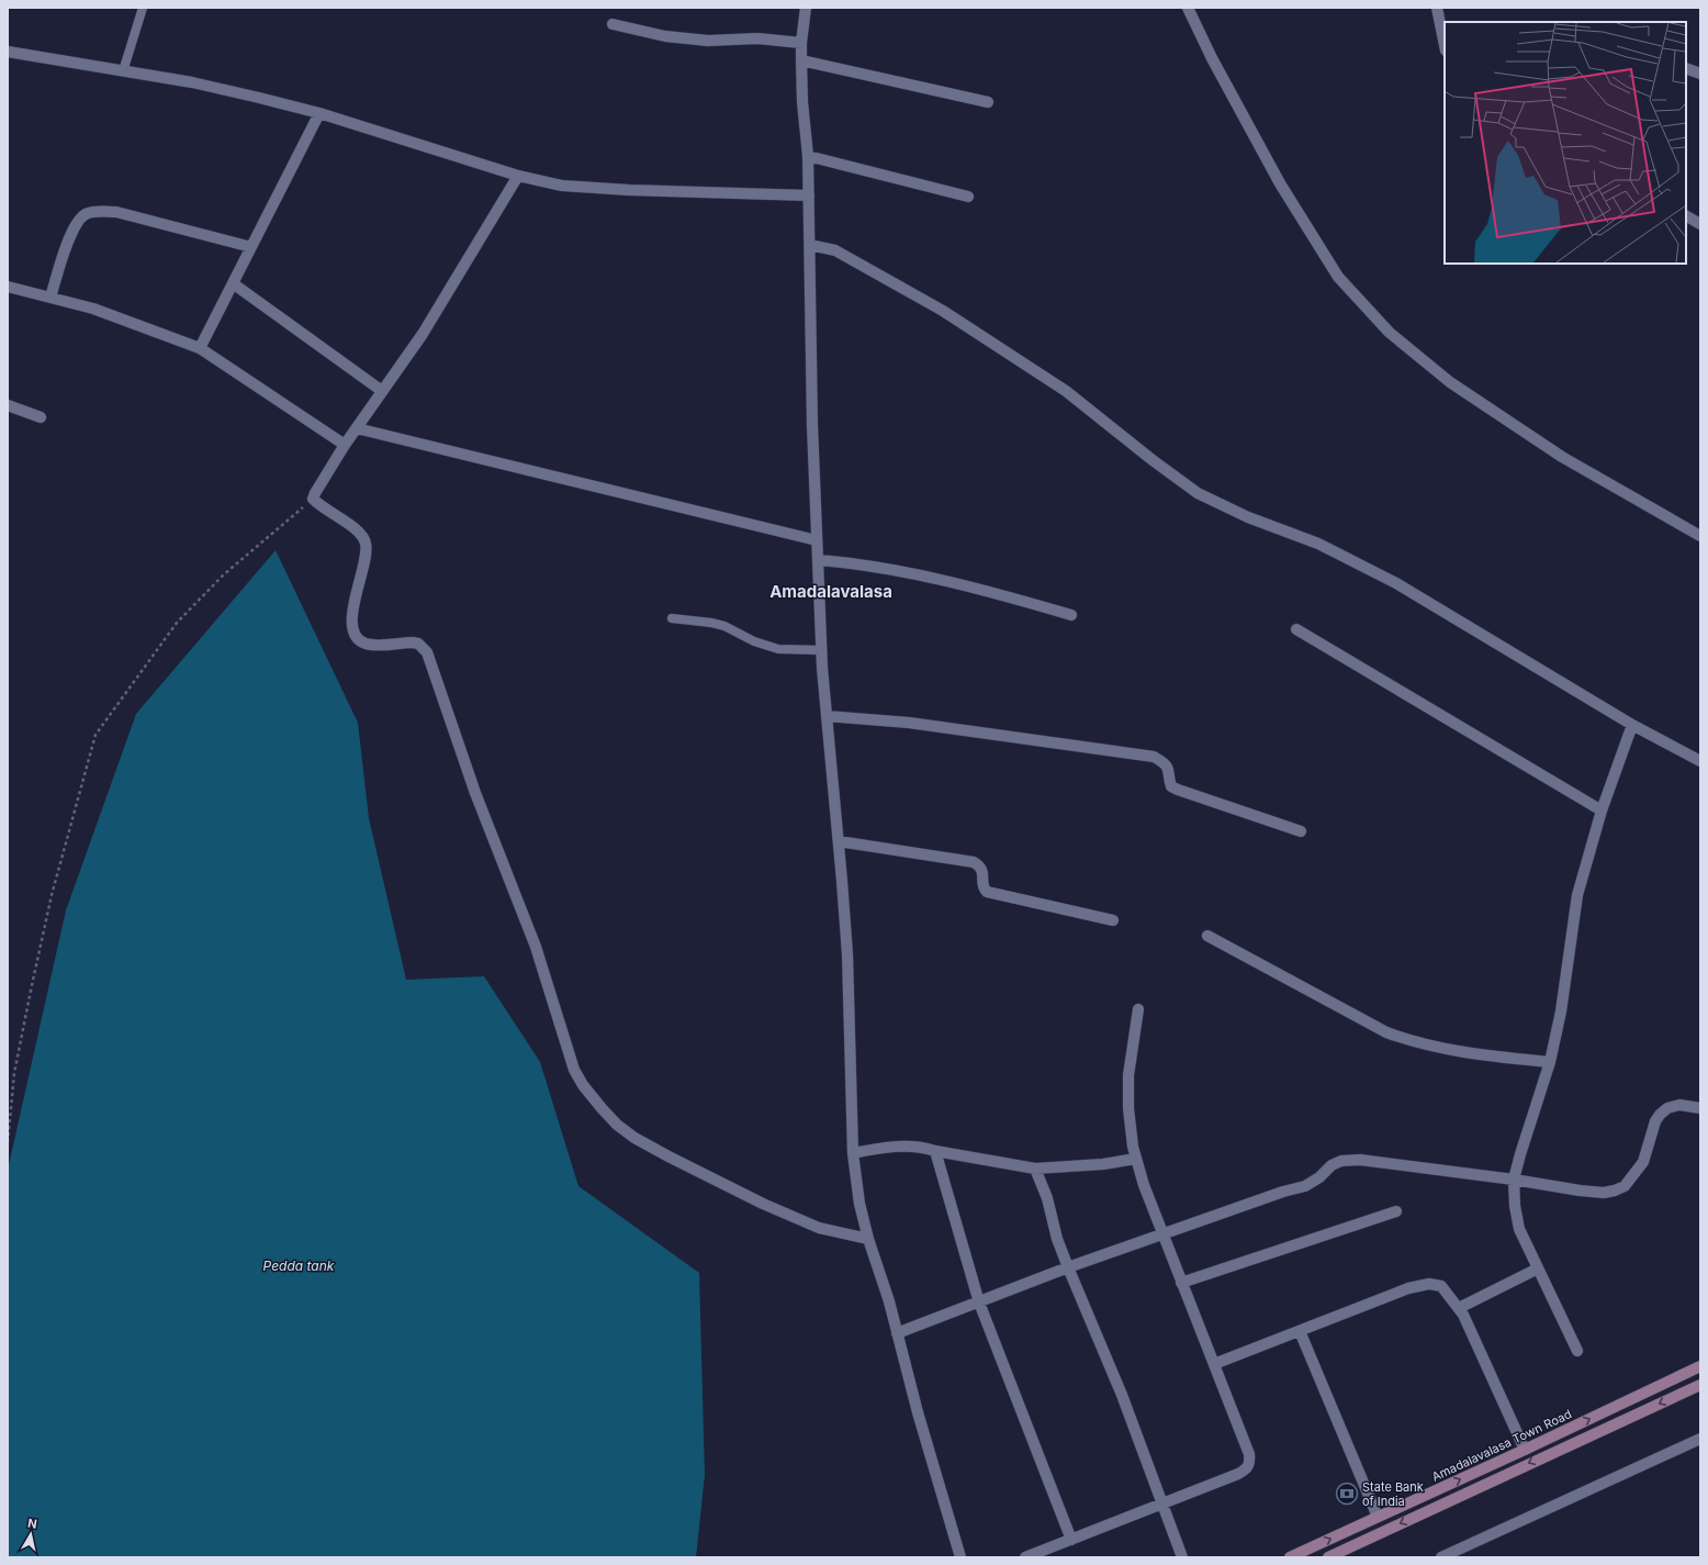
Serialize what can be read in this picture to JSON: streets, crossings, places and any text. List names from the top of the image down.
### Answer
{
  "streets": {
    "main road": ["Amadalavalasa Town Road"]
  },
  "districts": ["Amadalavalasa"],
  "water": ["Pedda tank"],
  "places": {
    "bank": ["State Bank of India"]
  },
  "north": "top"
}
